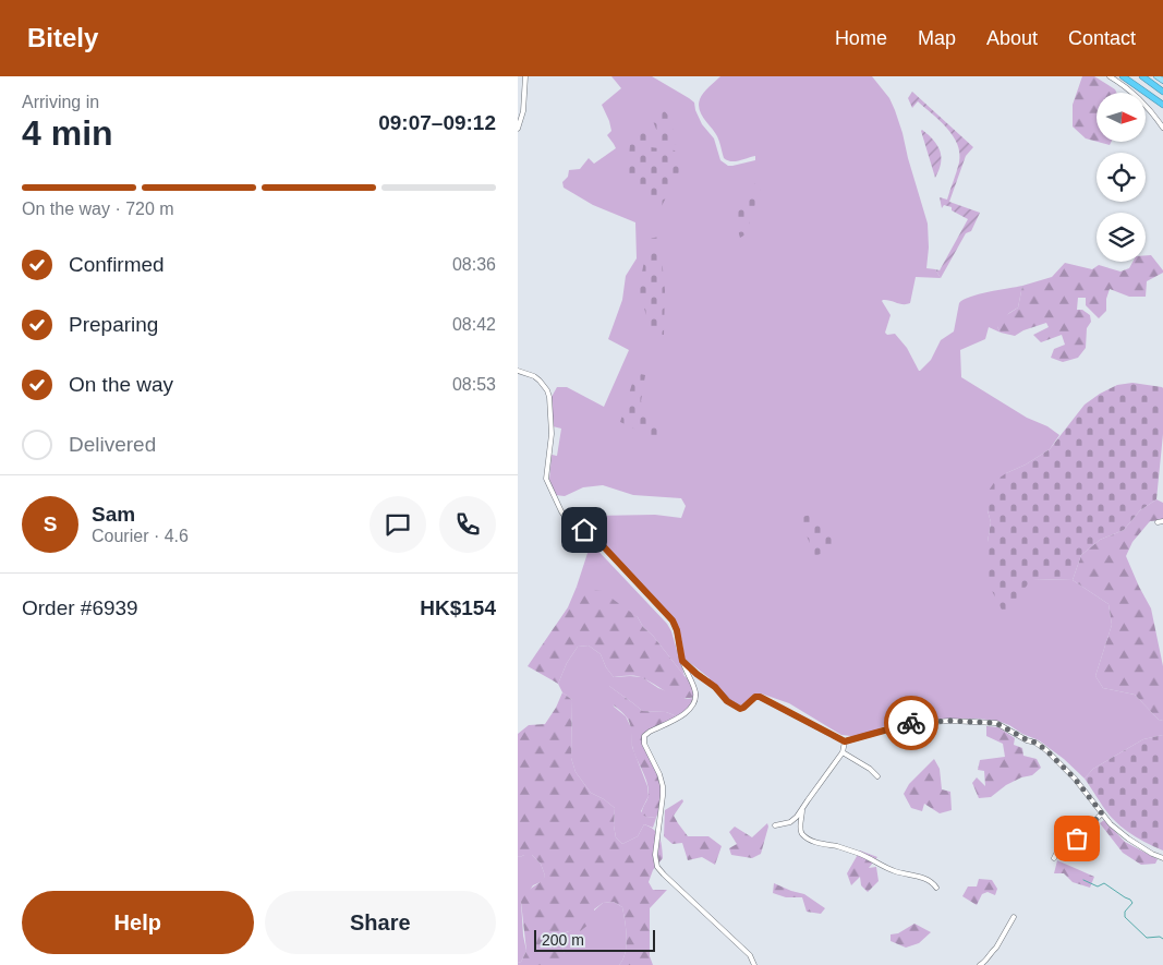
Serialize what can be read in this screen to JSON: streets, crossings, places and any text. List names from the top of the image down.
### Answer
{
  "scale_bar": "200 m",
  "north": "right",
  "page": {
    "header": "Bitely",
    "nav": [
      "Home",
      "Map",
      "About",
      "Contact"
    ],
    "heading": ["4 min", "Arriving in", "09:07–09:12"],
    "panel": [
      "Sam",
      "Courier · 4.6",
      "Order #6939",
      "HK$154"
    ],
    "bar": "On the way · 720 m",
    "list": [
      ["Confirmed", "08:36"],
      ["Preparing", "08:42"],
      ["On the way", "08:53"],
      "Delivered"
    ],
    "round": "S",
    "buttons": ["Help", "Share"],
    "scale": "200 m"
  }
}
